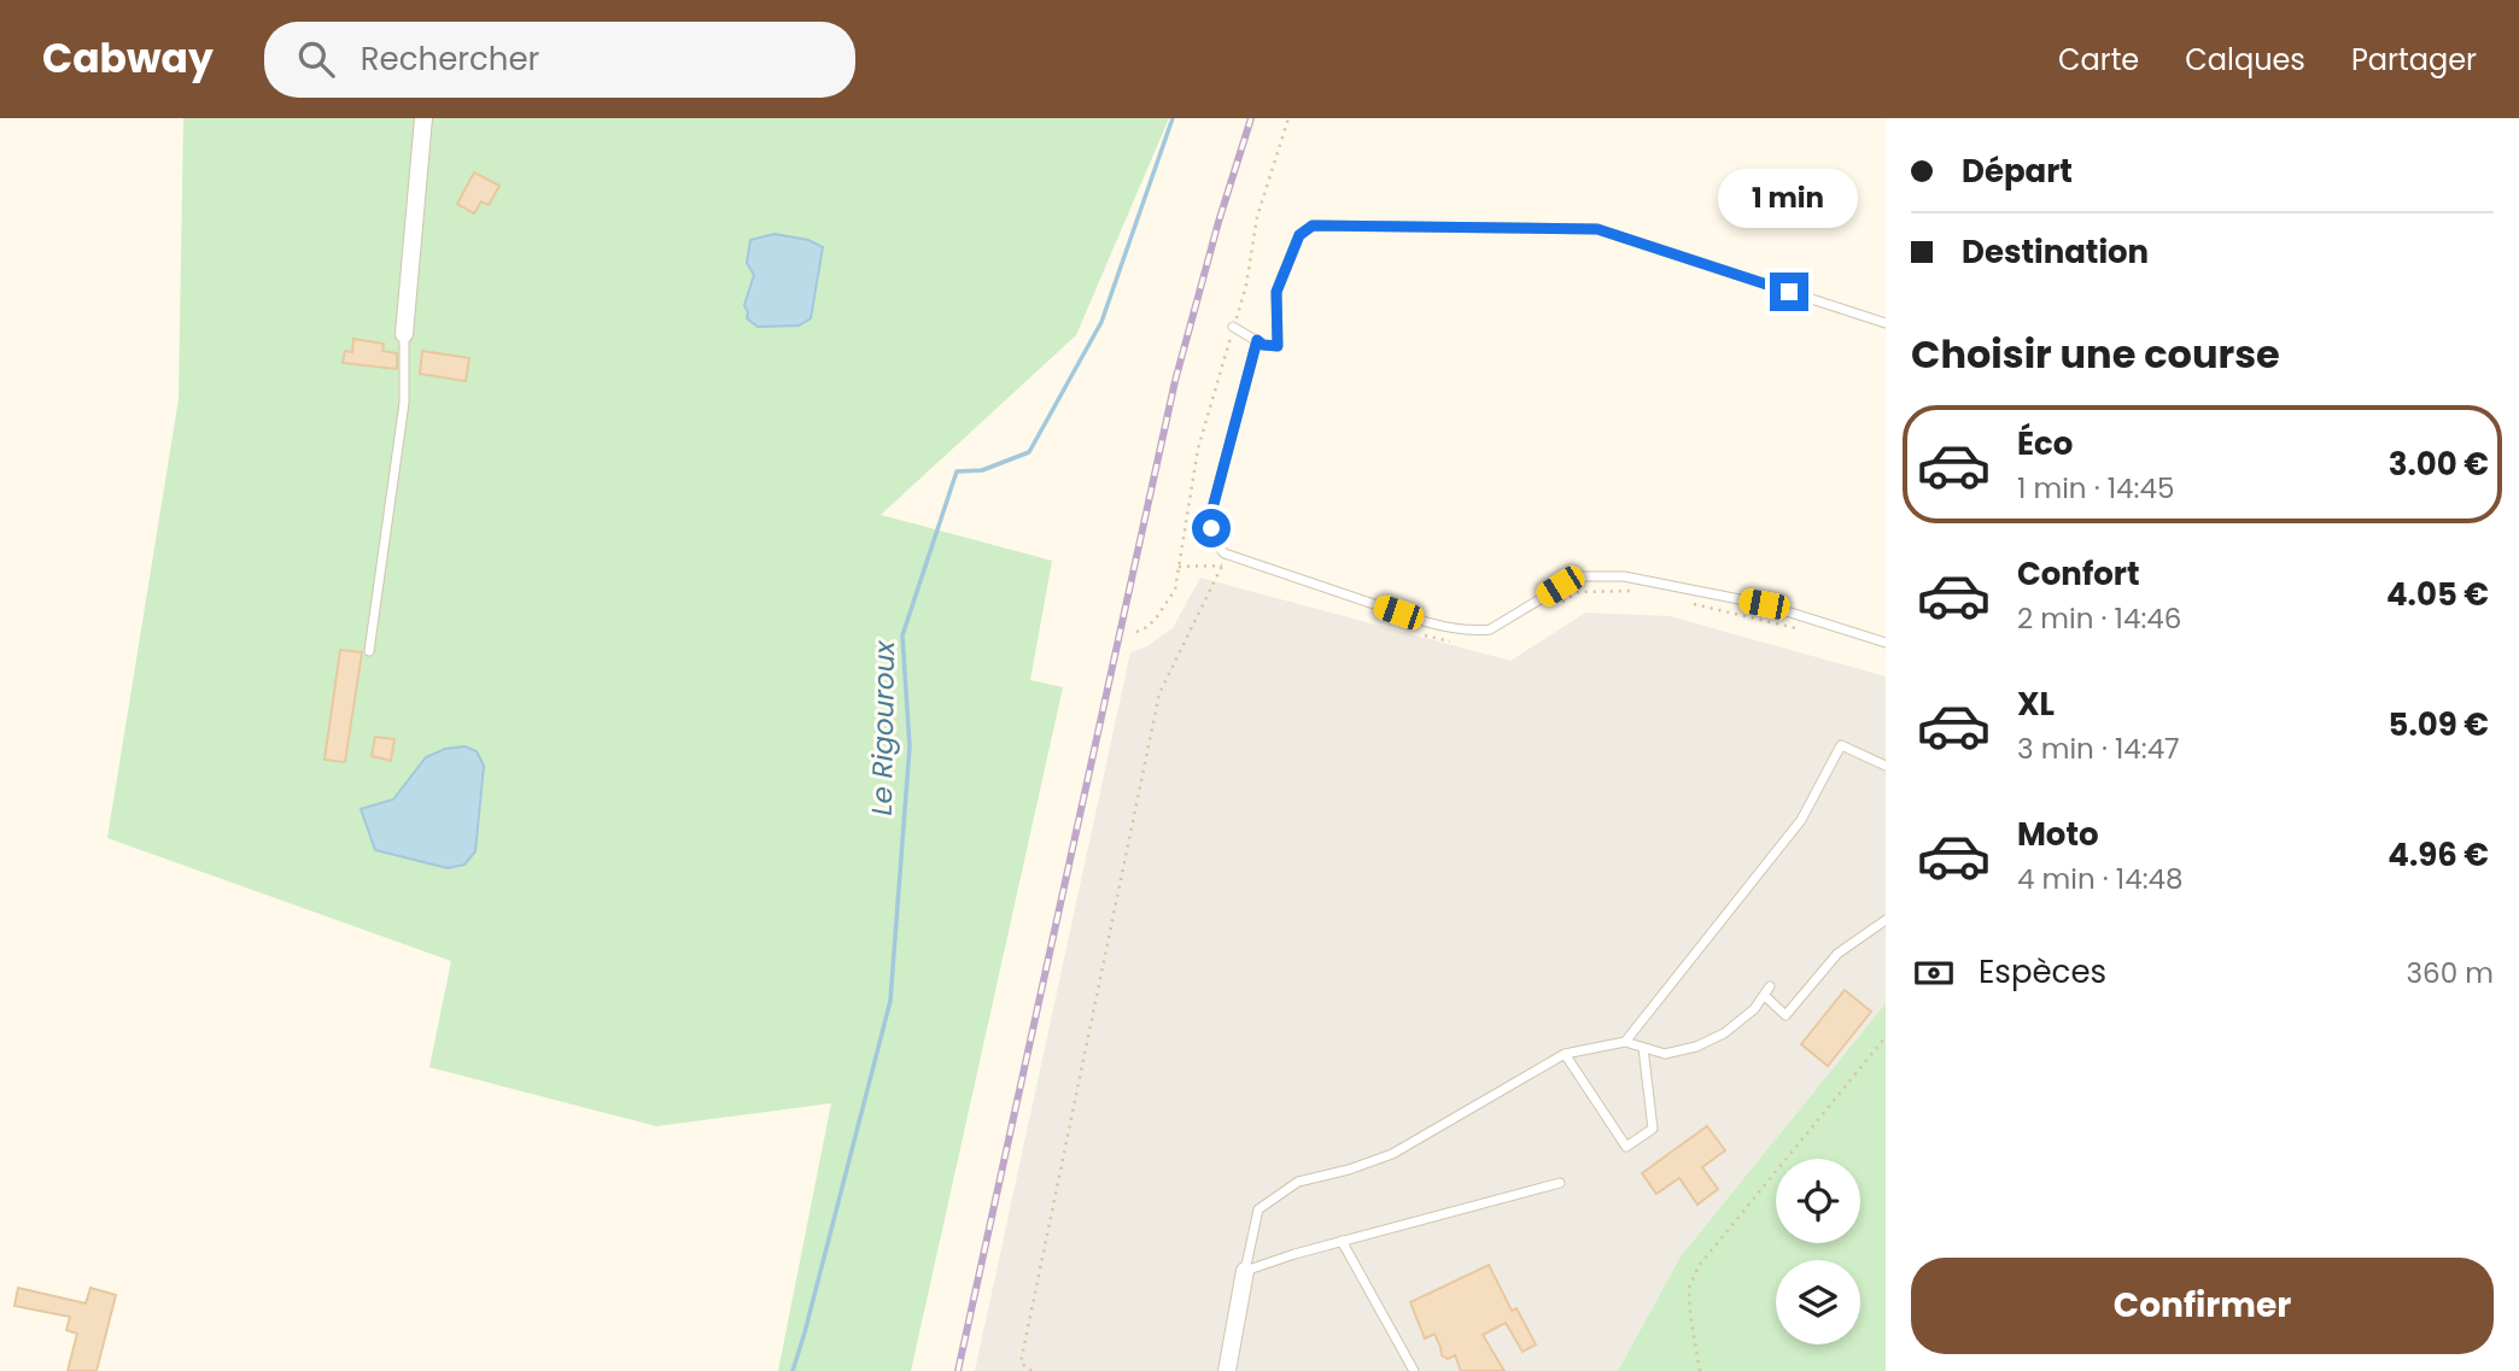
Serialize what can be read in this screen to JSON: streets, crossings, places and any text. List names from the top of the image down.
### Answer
{
  "water": ["Le Rigouroux"],
  "page": {
    "header": "Cabway",
    "search": "Rechercher",
    "nav": ["Carte", "Calques", "Partager"],
    "banner": ["Départ", "Destination"],
    "bubble": "1 min",
    "heading": "Choisir une course",
    "list": [
      {
        "name": "Éco",
        "note": "1 min · 14:45",
        "value": "3.00 €"
      },
      {
        "name": "Confort",
        "note": "2 min · 14:46",
        "value": "4.05 €"
      },
      {
        "name": "XL",
        "note": "3 min · 14:47",
        "value": "5.09 €"
      },
      {
        "name": "Moto",
        "note": "4 min · 14:48",
        "value": "4.96 €"
      }
    ],
    "pay": ["Espèces", "360 m"],
    "buttons": "Confirmer"
  }
}
